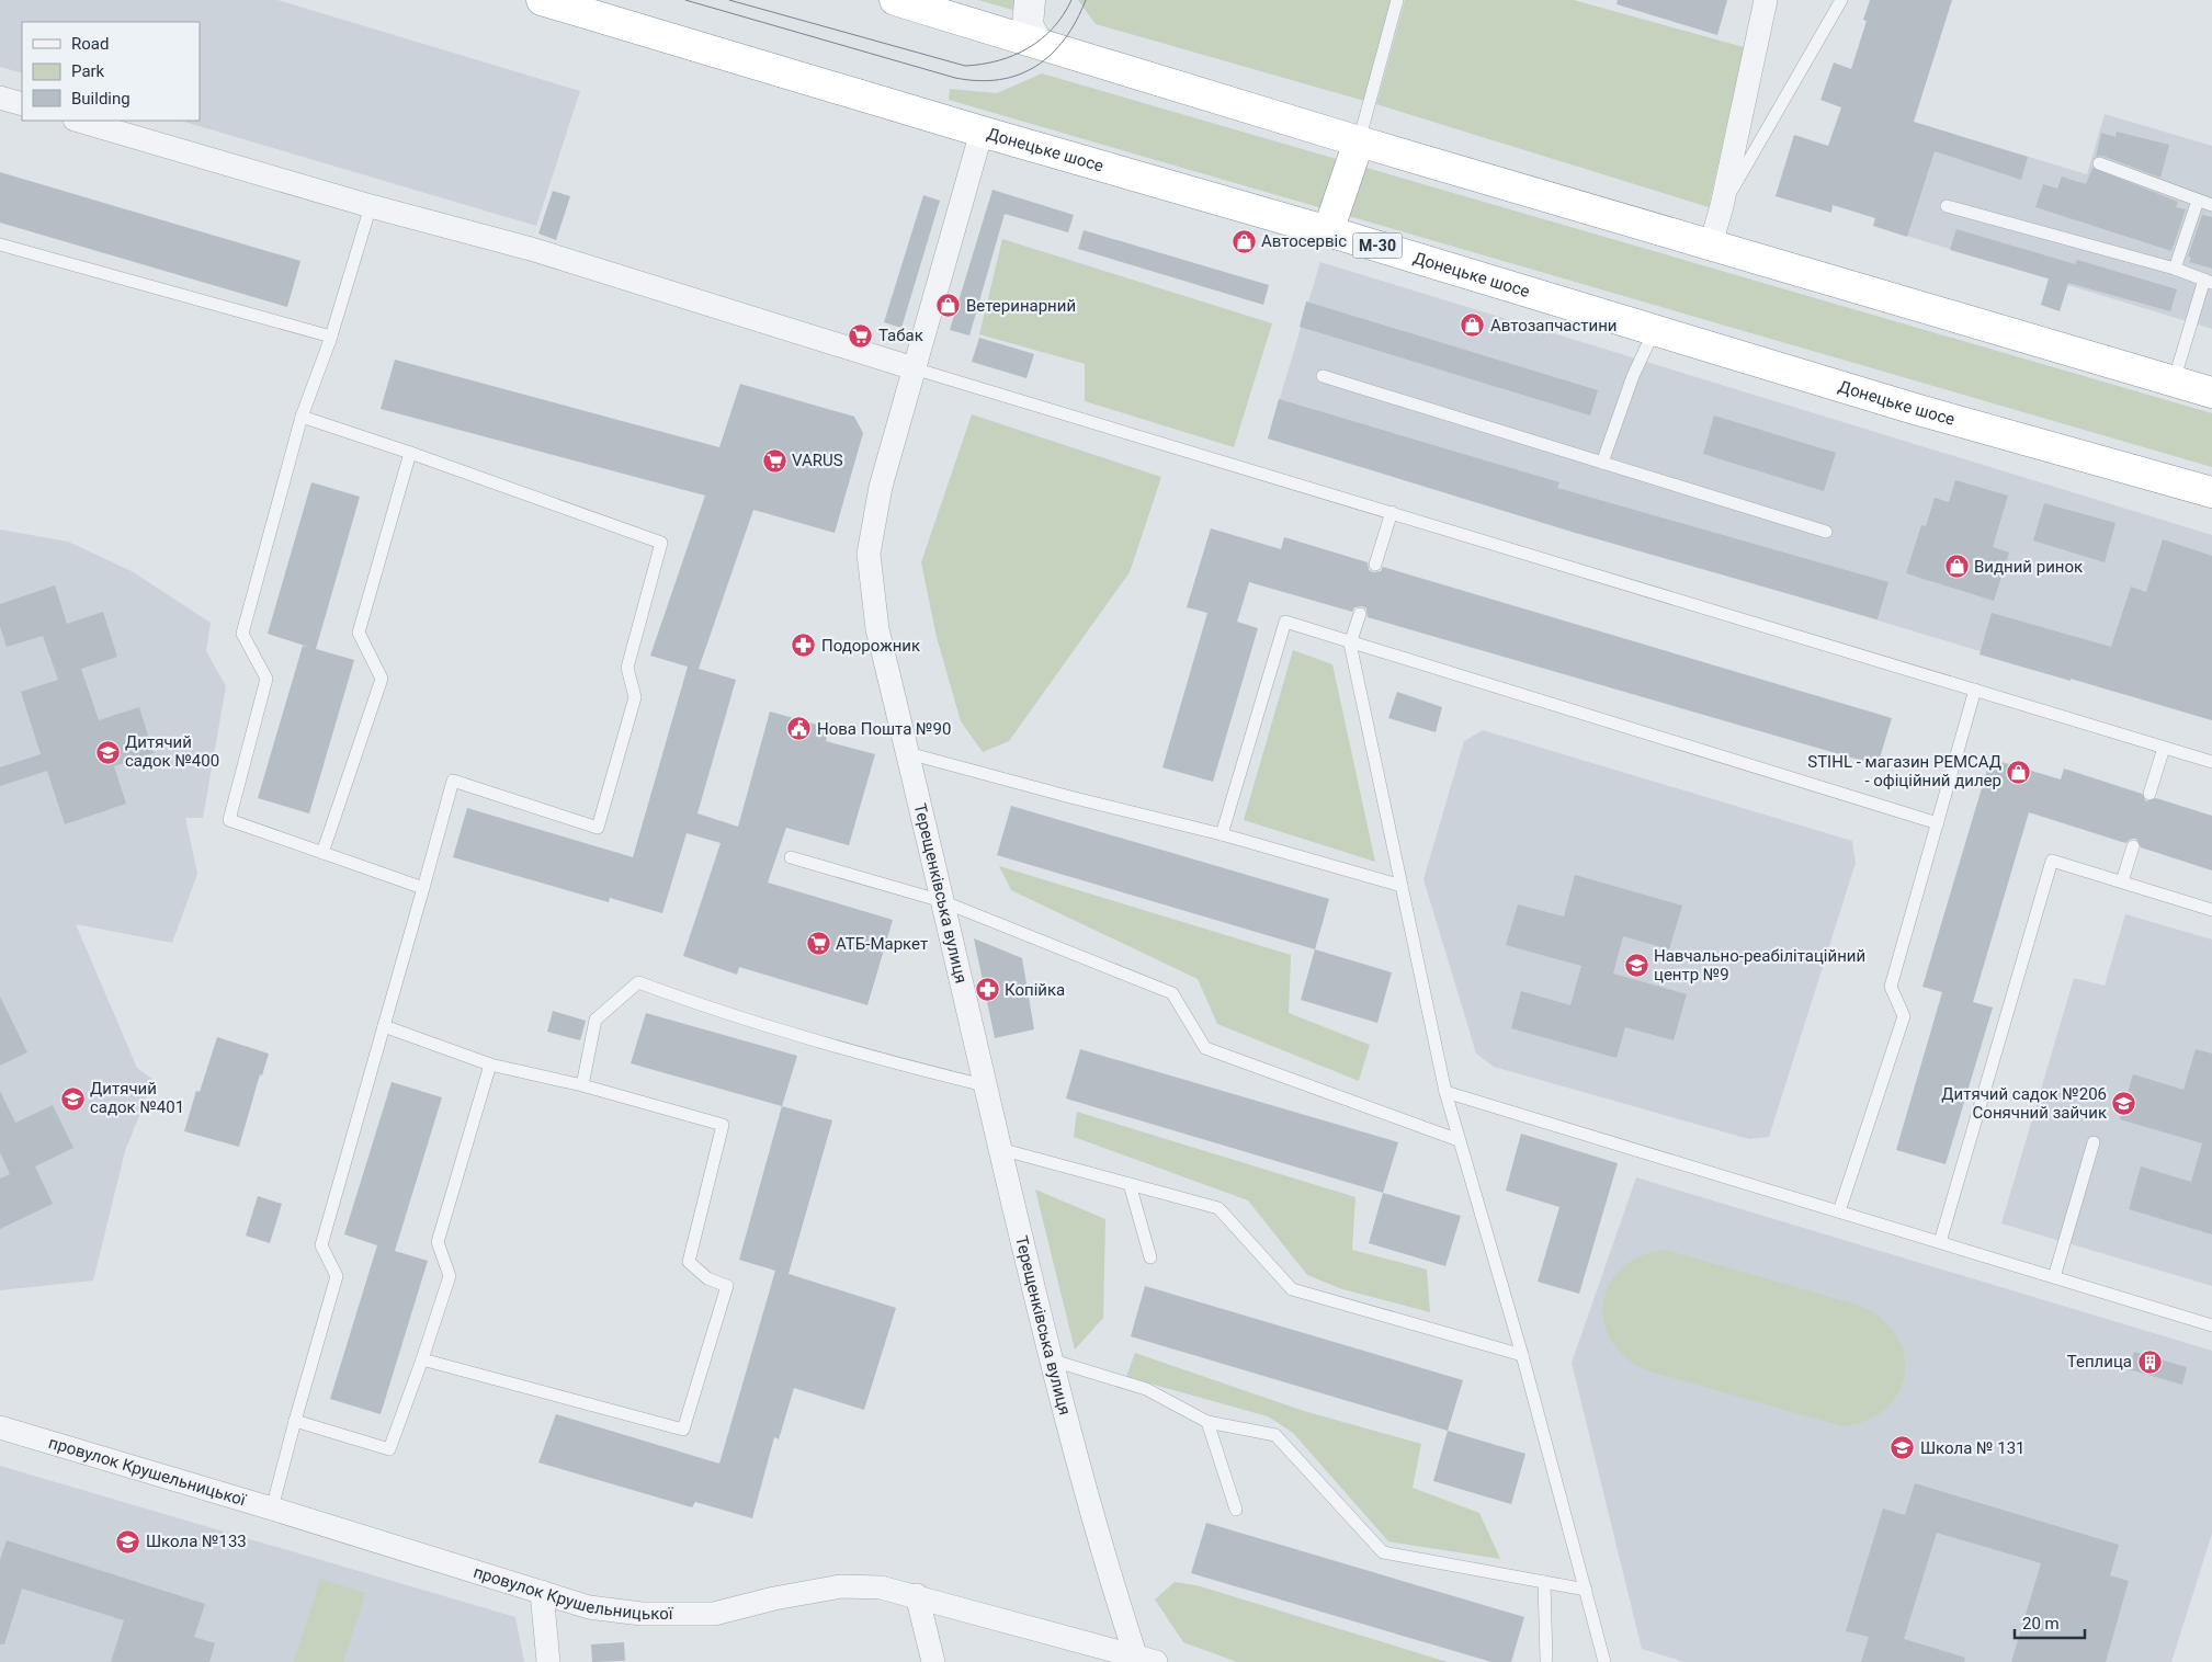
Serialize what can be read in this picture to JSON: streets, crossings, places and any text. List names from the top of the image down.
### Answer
{
  "streets": {
    "highway": ["Донецьке шосе", "М-30"],
    "street": ["Терещенківська вулиця", "провулок Крушельницької"]
  },
  "crossings": [
    ["Донецьке шосе", "Терещенківська вулиця"],
    ["Терещенківська вулиця", "провулок Крушельницької"]
  ],
  "places": {
    "shop": [
      "Автосервіс",
      "Ветеринарний",
      "Автозапчастини",
      "Видний ринок",
      "STIHL - магазин РЕМСАД - офіційний дилер"
    ],
    "supermarket": ["Табак", "VARUS", "АТБ-Маркет"],
    "pharmacy": ["Подорожник", "Копійка"],
    "public building": ["Нова Пошта №90"],
    "school or university": [
      "Дитячий садок №400",
      "Навчально-реабілітаційний центр №9",
      "Дитячий садок №401",
      "Дитячий садок №206 Сонячний зайчик",
      "Школа № 131",
      "Школа №133"
    ],
    "building": ["Теплица"]
  },
  "legend": ["Road", "Park", "Building"],
  "scale_bar": "20 m"
}
